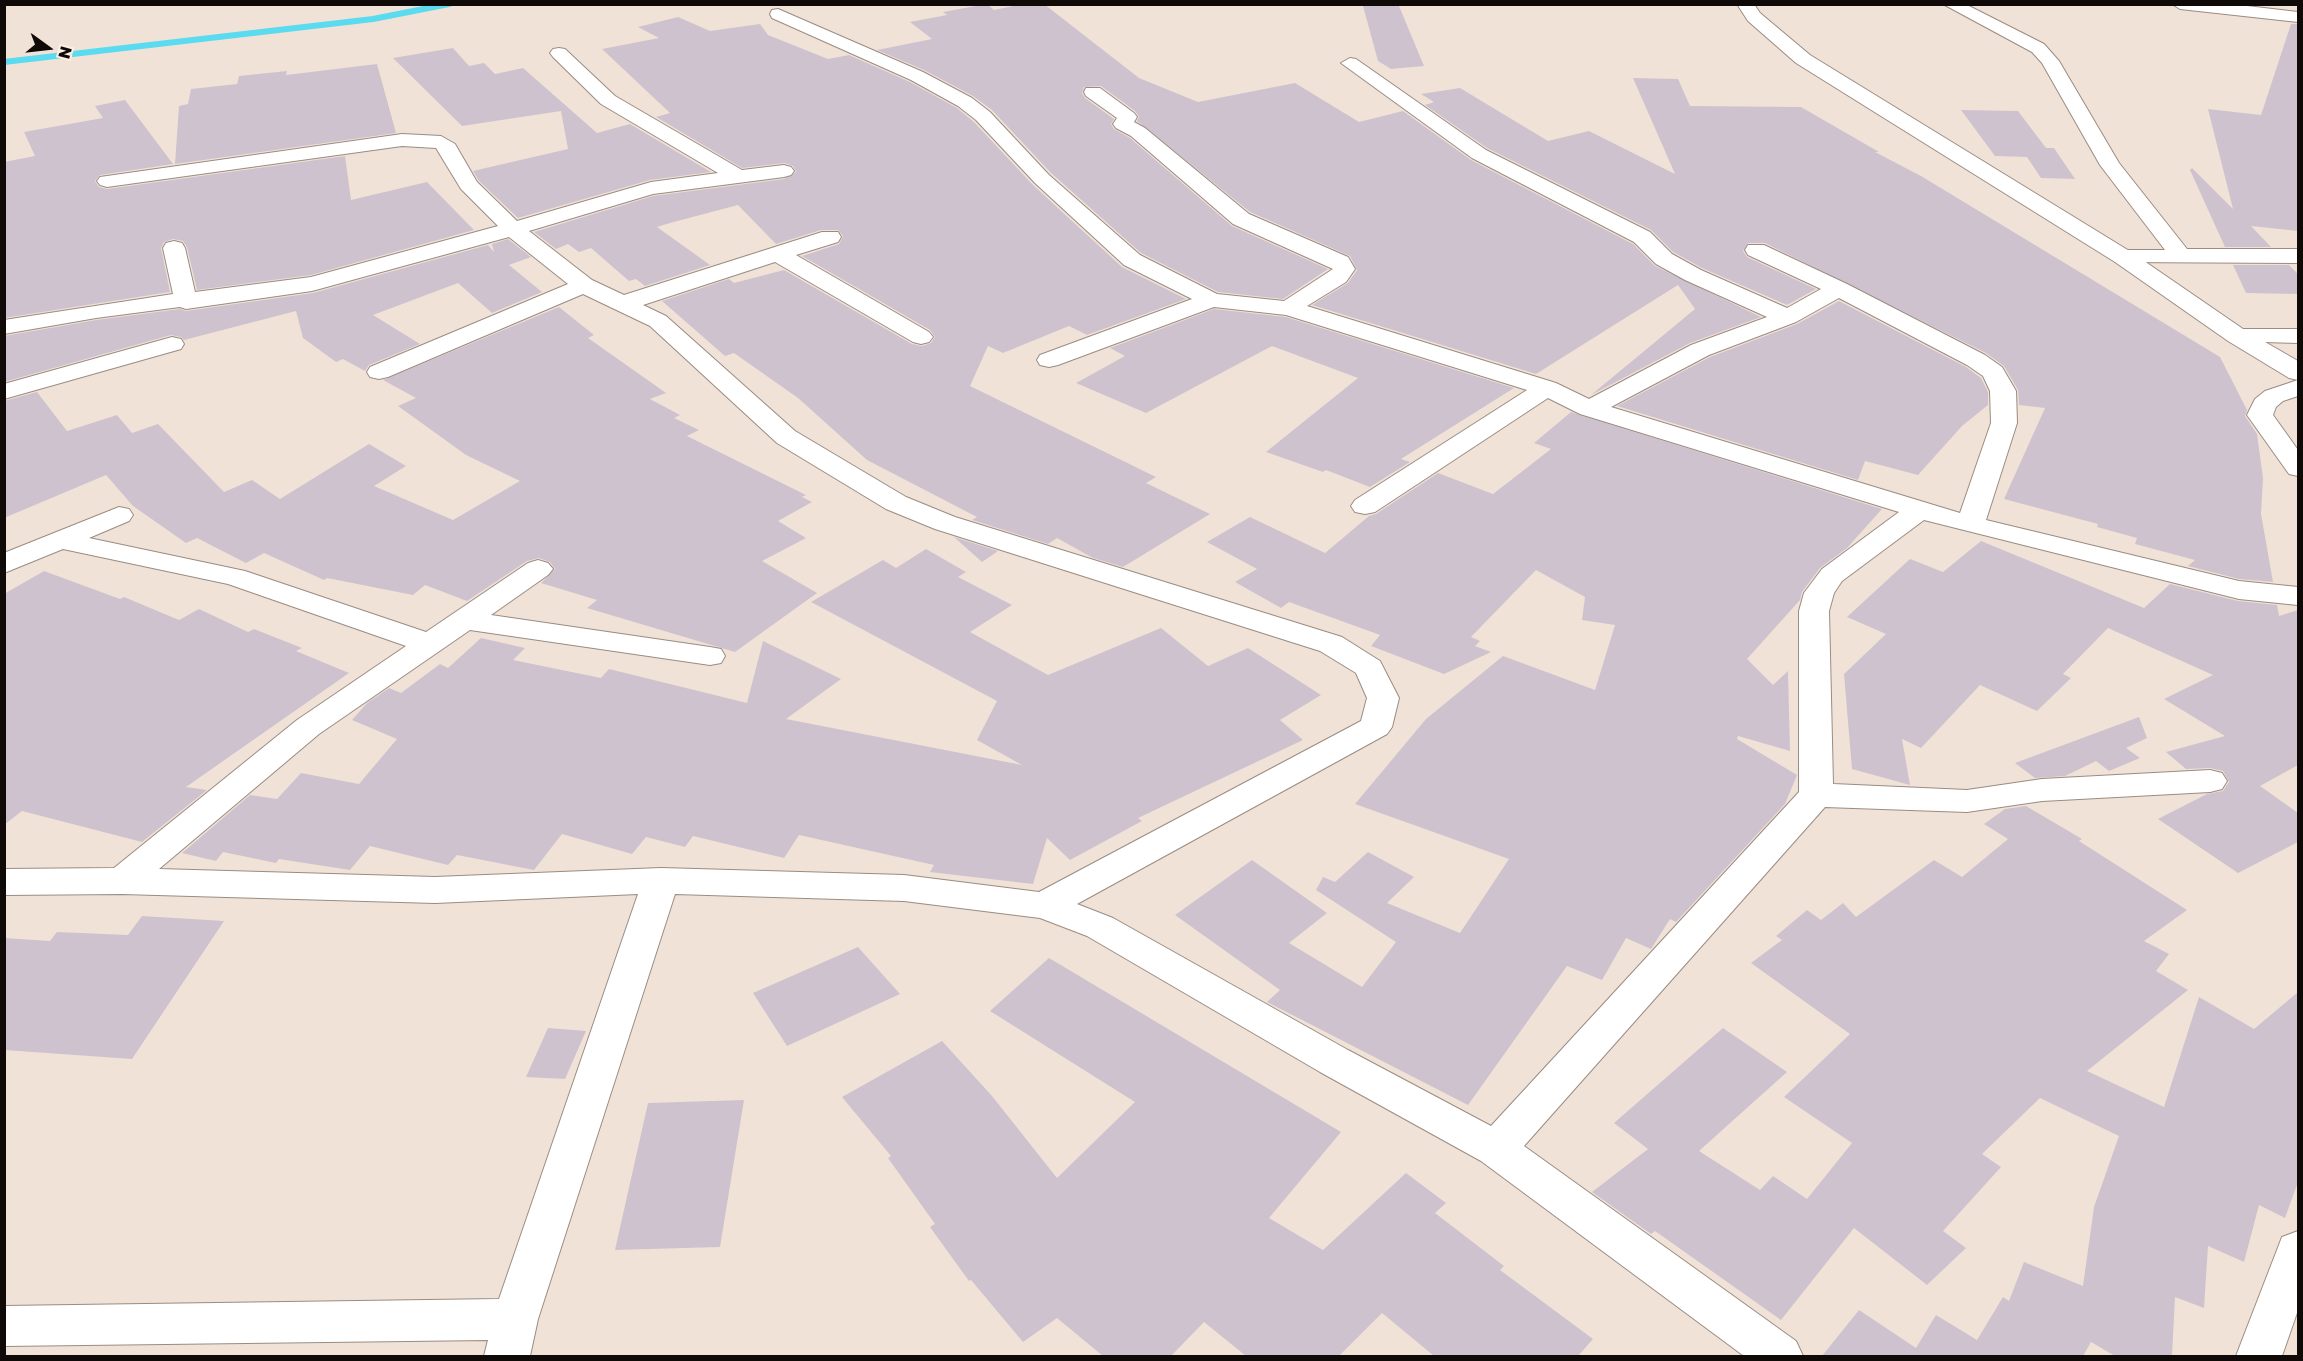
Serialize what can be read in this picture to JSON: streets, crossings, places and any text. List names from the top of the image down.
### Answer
{
  "north": "right"
}
